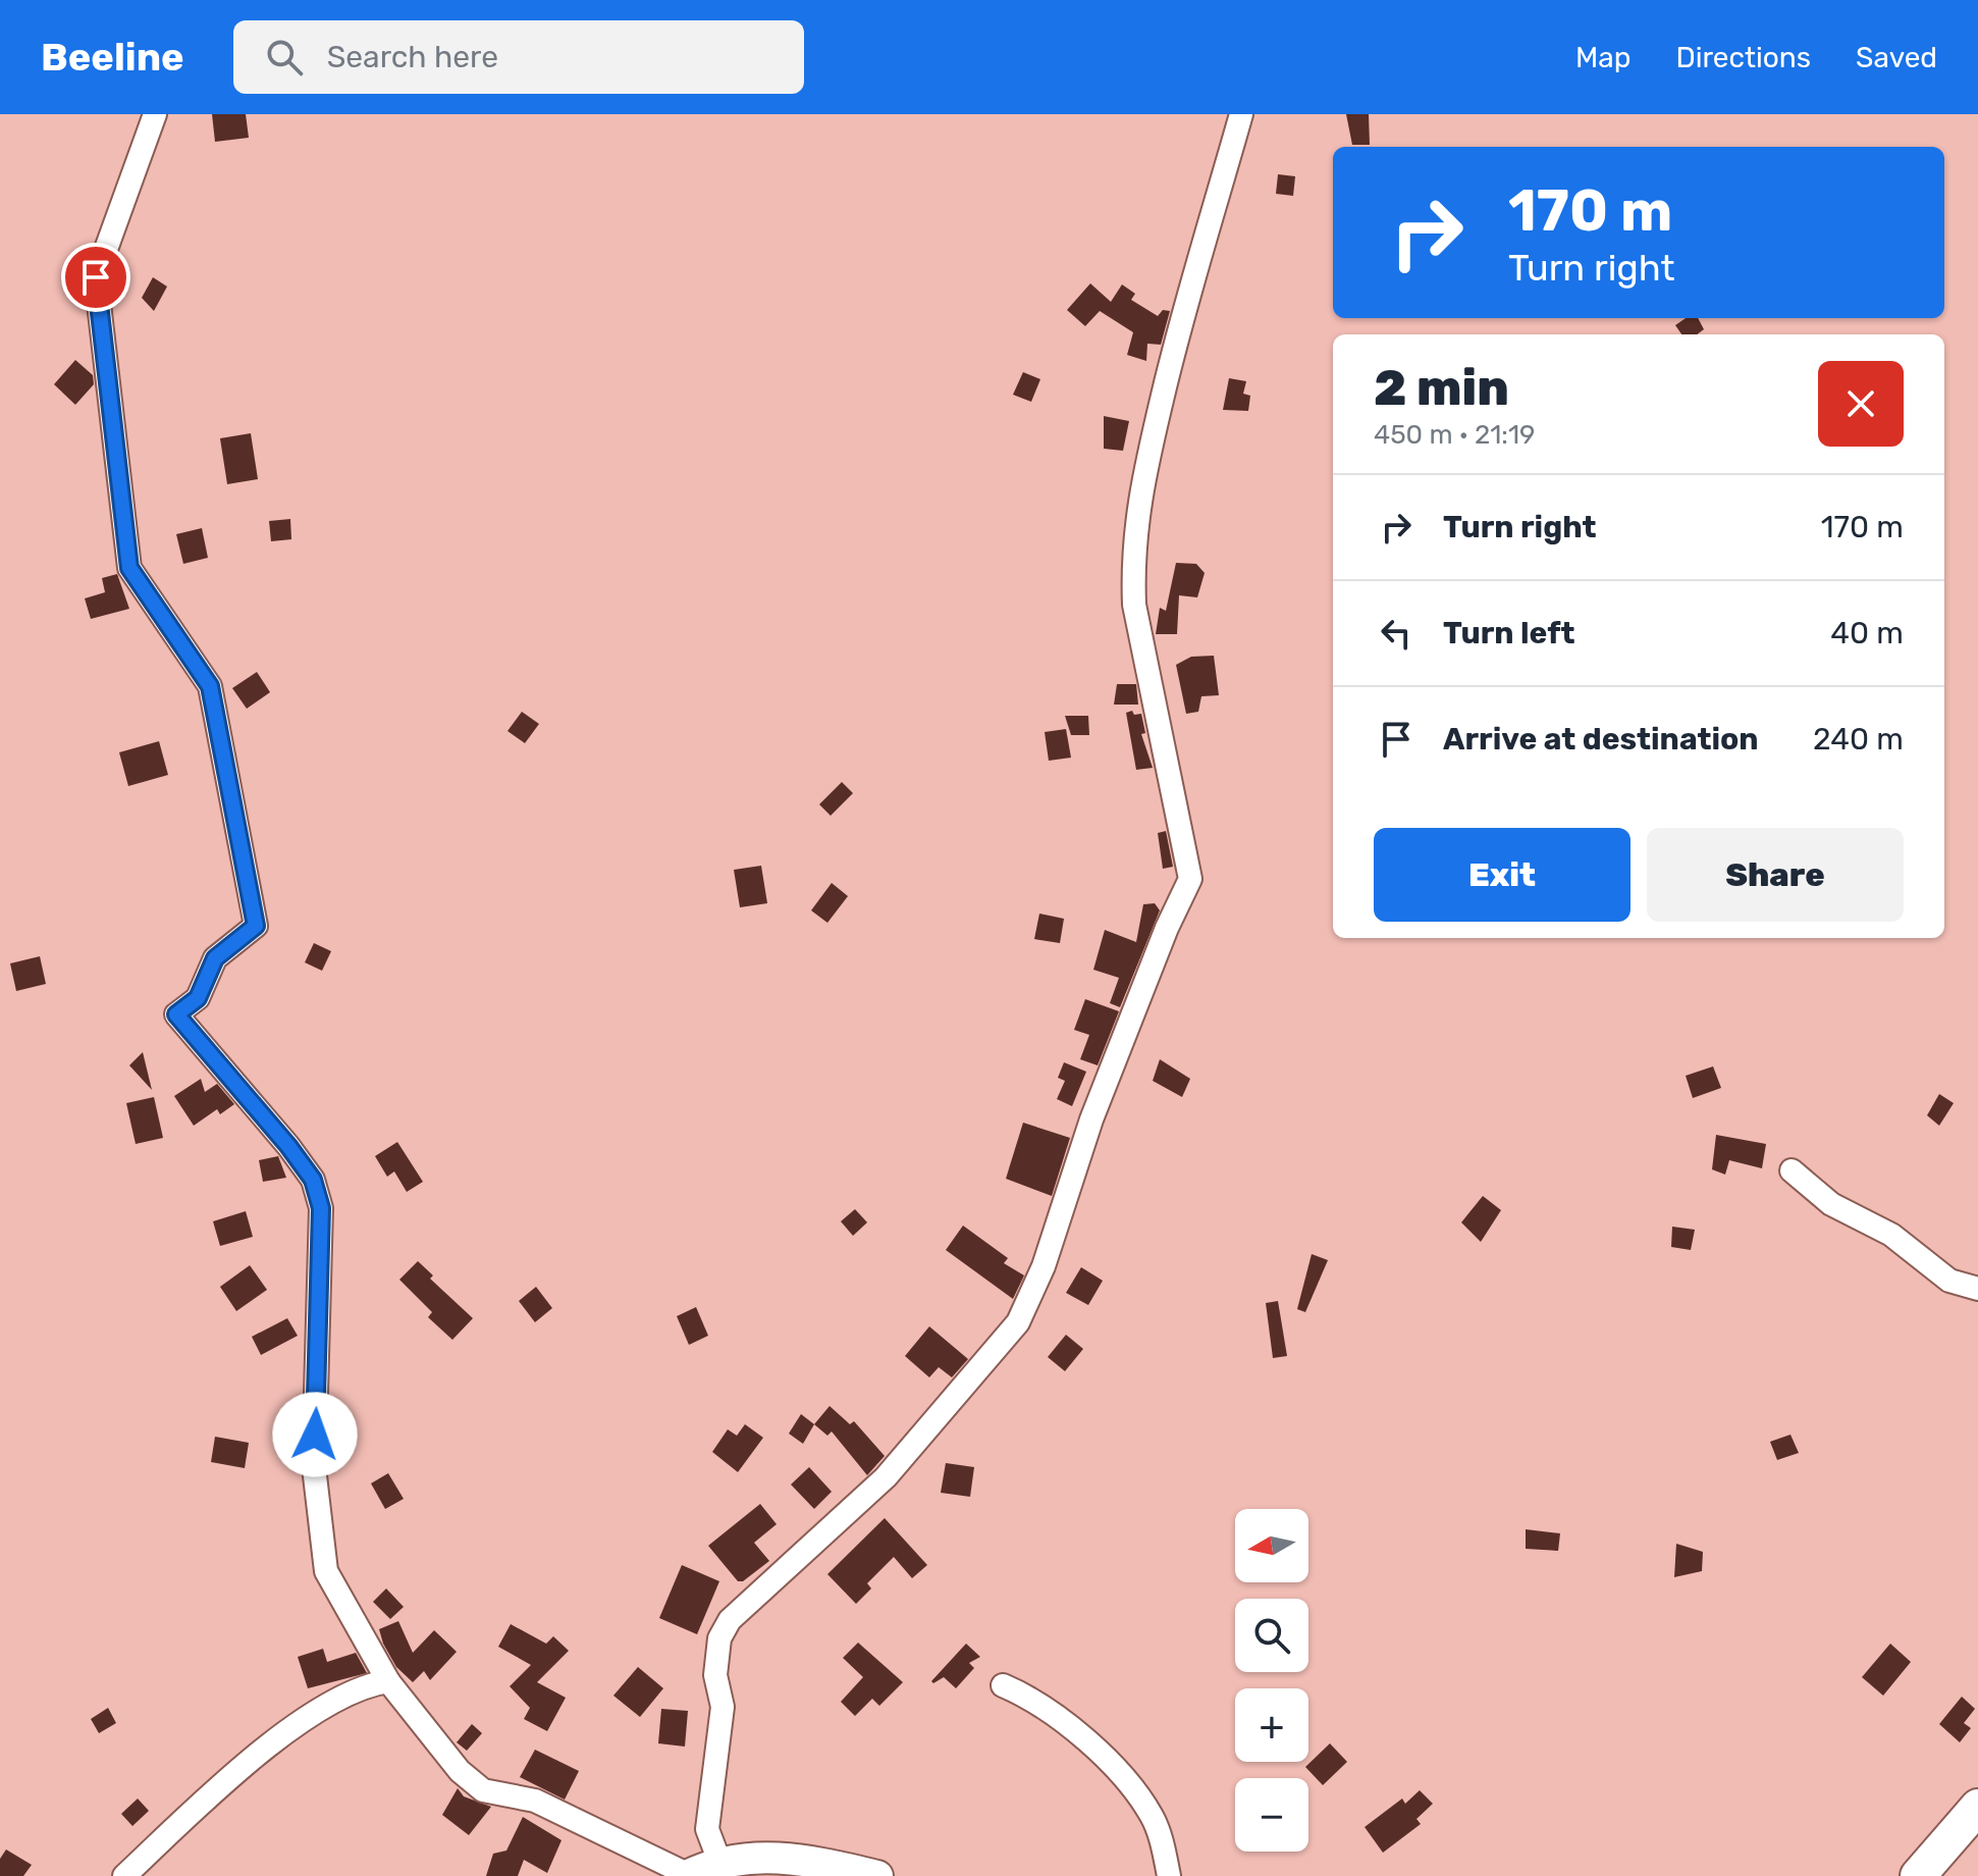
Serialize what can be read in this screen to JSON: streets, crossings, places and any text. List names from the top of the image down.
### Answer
{
  "north": "left",
  "page": {
    "header": "Beeline",
    "search": "Search here",
    "nav": ["Map", "Directions", "Saved"],
    "turn": ["170 m", "Turn right"],
    "heading": ["2 min", "450 m · 21:19"],
    "list": [
      {
        "name": "Turn right",
        "value": "170 m"
      },
      {
        "name": "Turn left",
        "value": "40 m"
      },
      {
        "name": "Arrive at destination",
        "value": "240 m"
      }
    ],
    "buttons": ["Exit", "Share"],
    "map_buttons": ["+", "−"]
  }
}
